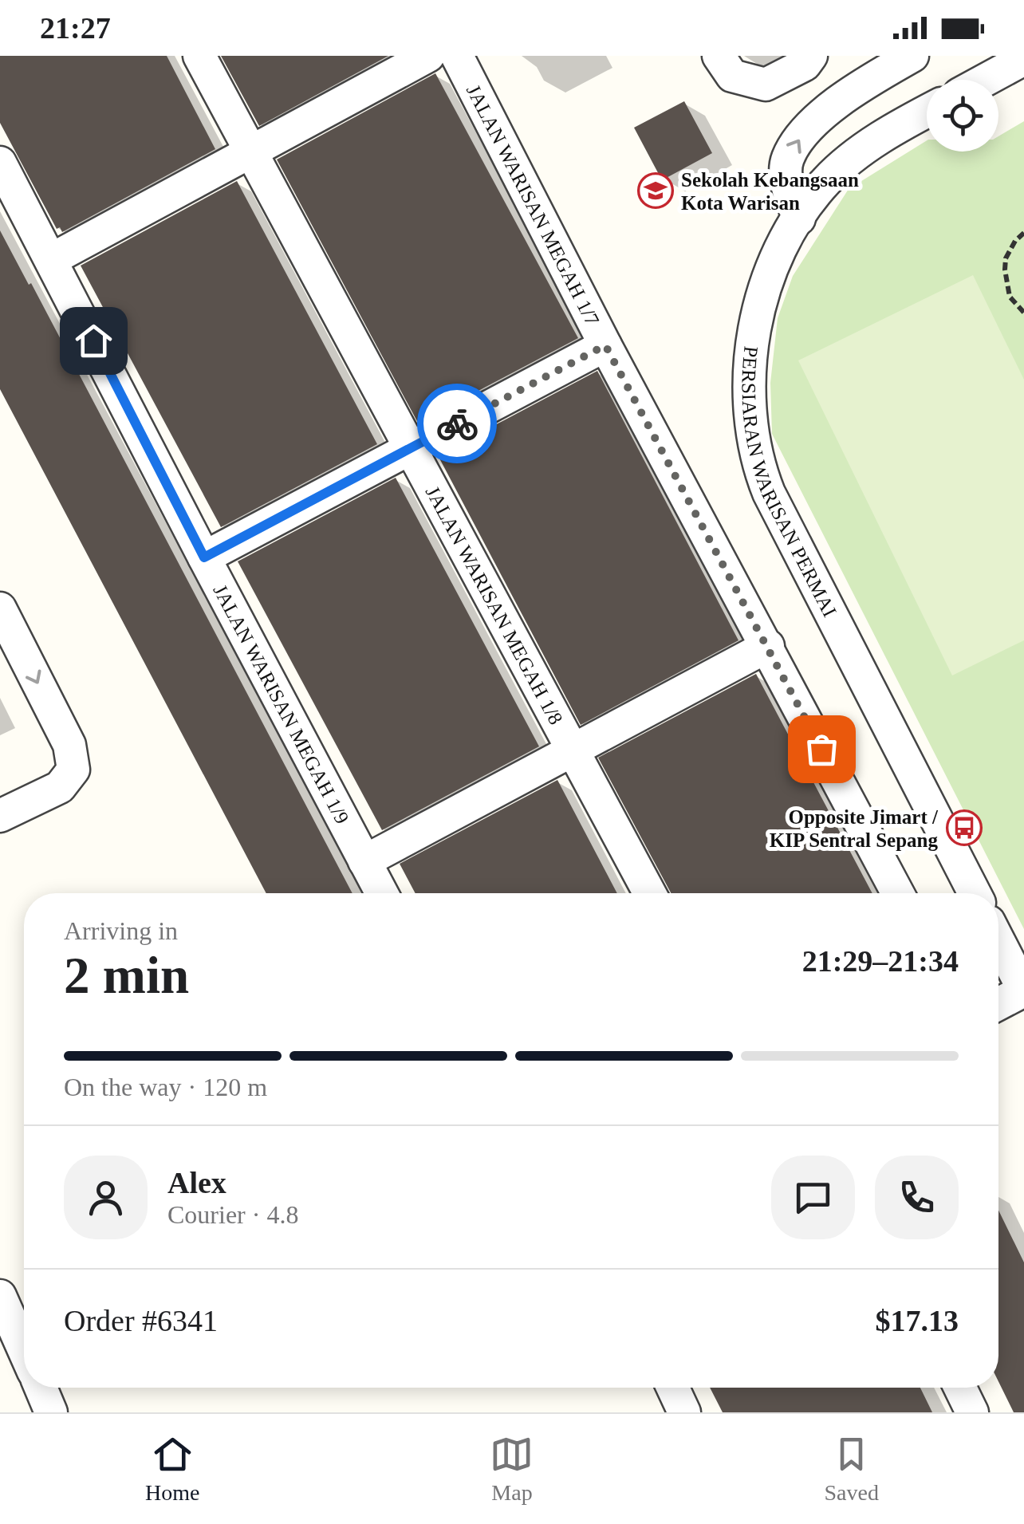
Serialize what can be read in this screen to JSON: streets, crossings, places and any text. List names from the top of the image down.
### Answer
{
  "streets": {
    "street": [
      "JALAN WARISAN MEGAH 1/7",
      "PERSIARAN WARISAN PERMAI",
      "JALAN WARISAN MEGAH 1/8",
      "JALAN WARISAN MEGAH 1/9"
    ]
  },
  "places": {
    "school or university": ["Sekolah Kebangsaan Kota Warisan"],
    "bus stop": ["Opposite Jimart / KIP Sentral Sepang"]
  },
  "page": {
    "status": "21:27",
    "heading": ["2 min", "Arriving in", "21:29–21:34"],
    "panel": [
      "Alex",
      "Courier · 4.8",
      "Order #6341",
      "$17.13"
    ],
    "bar": "On the way · 120 m",
    "tabs": ["Home", "Map", "Saved"]
  }
}
